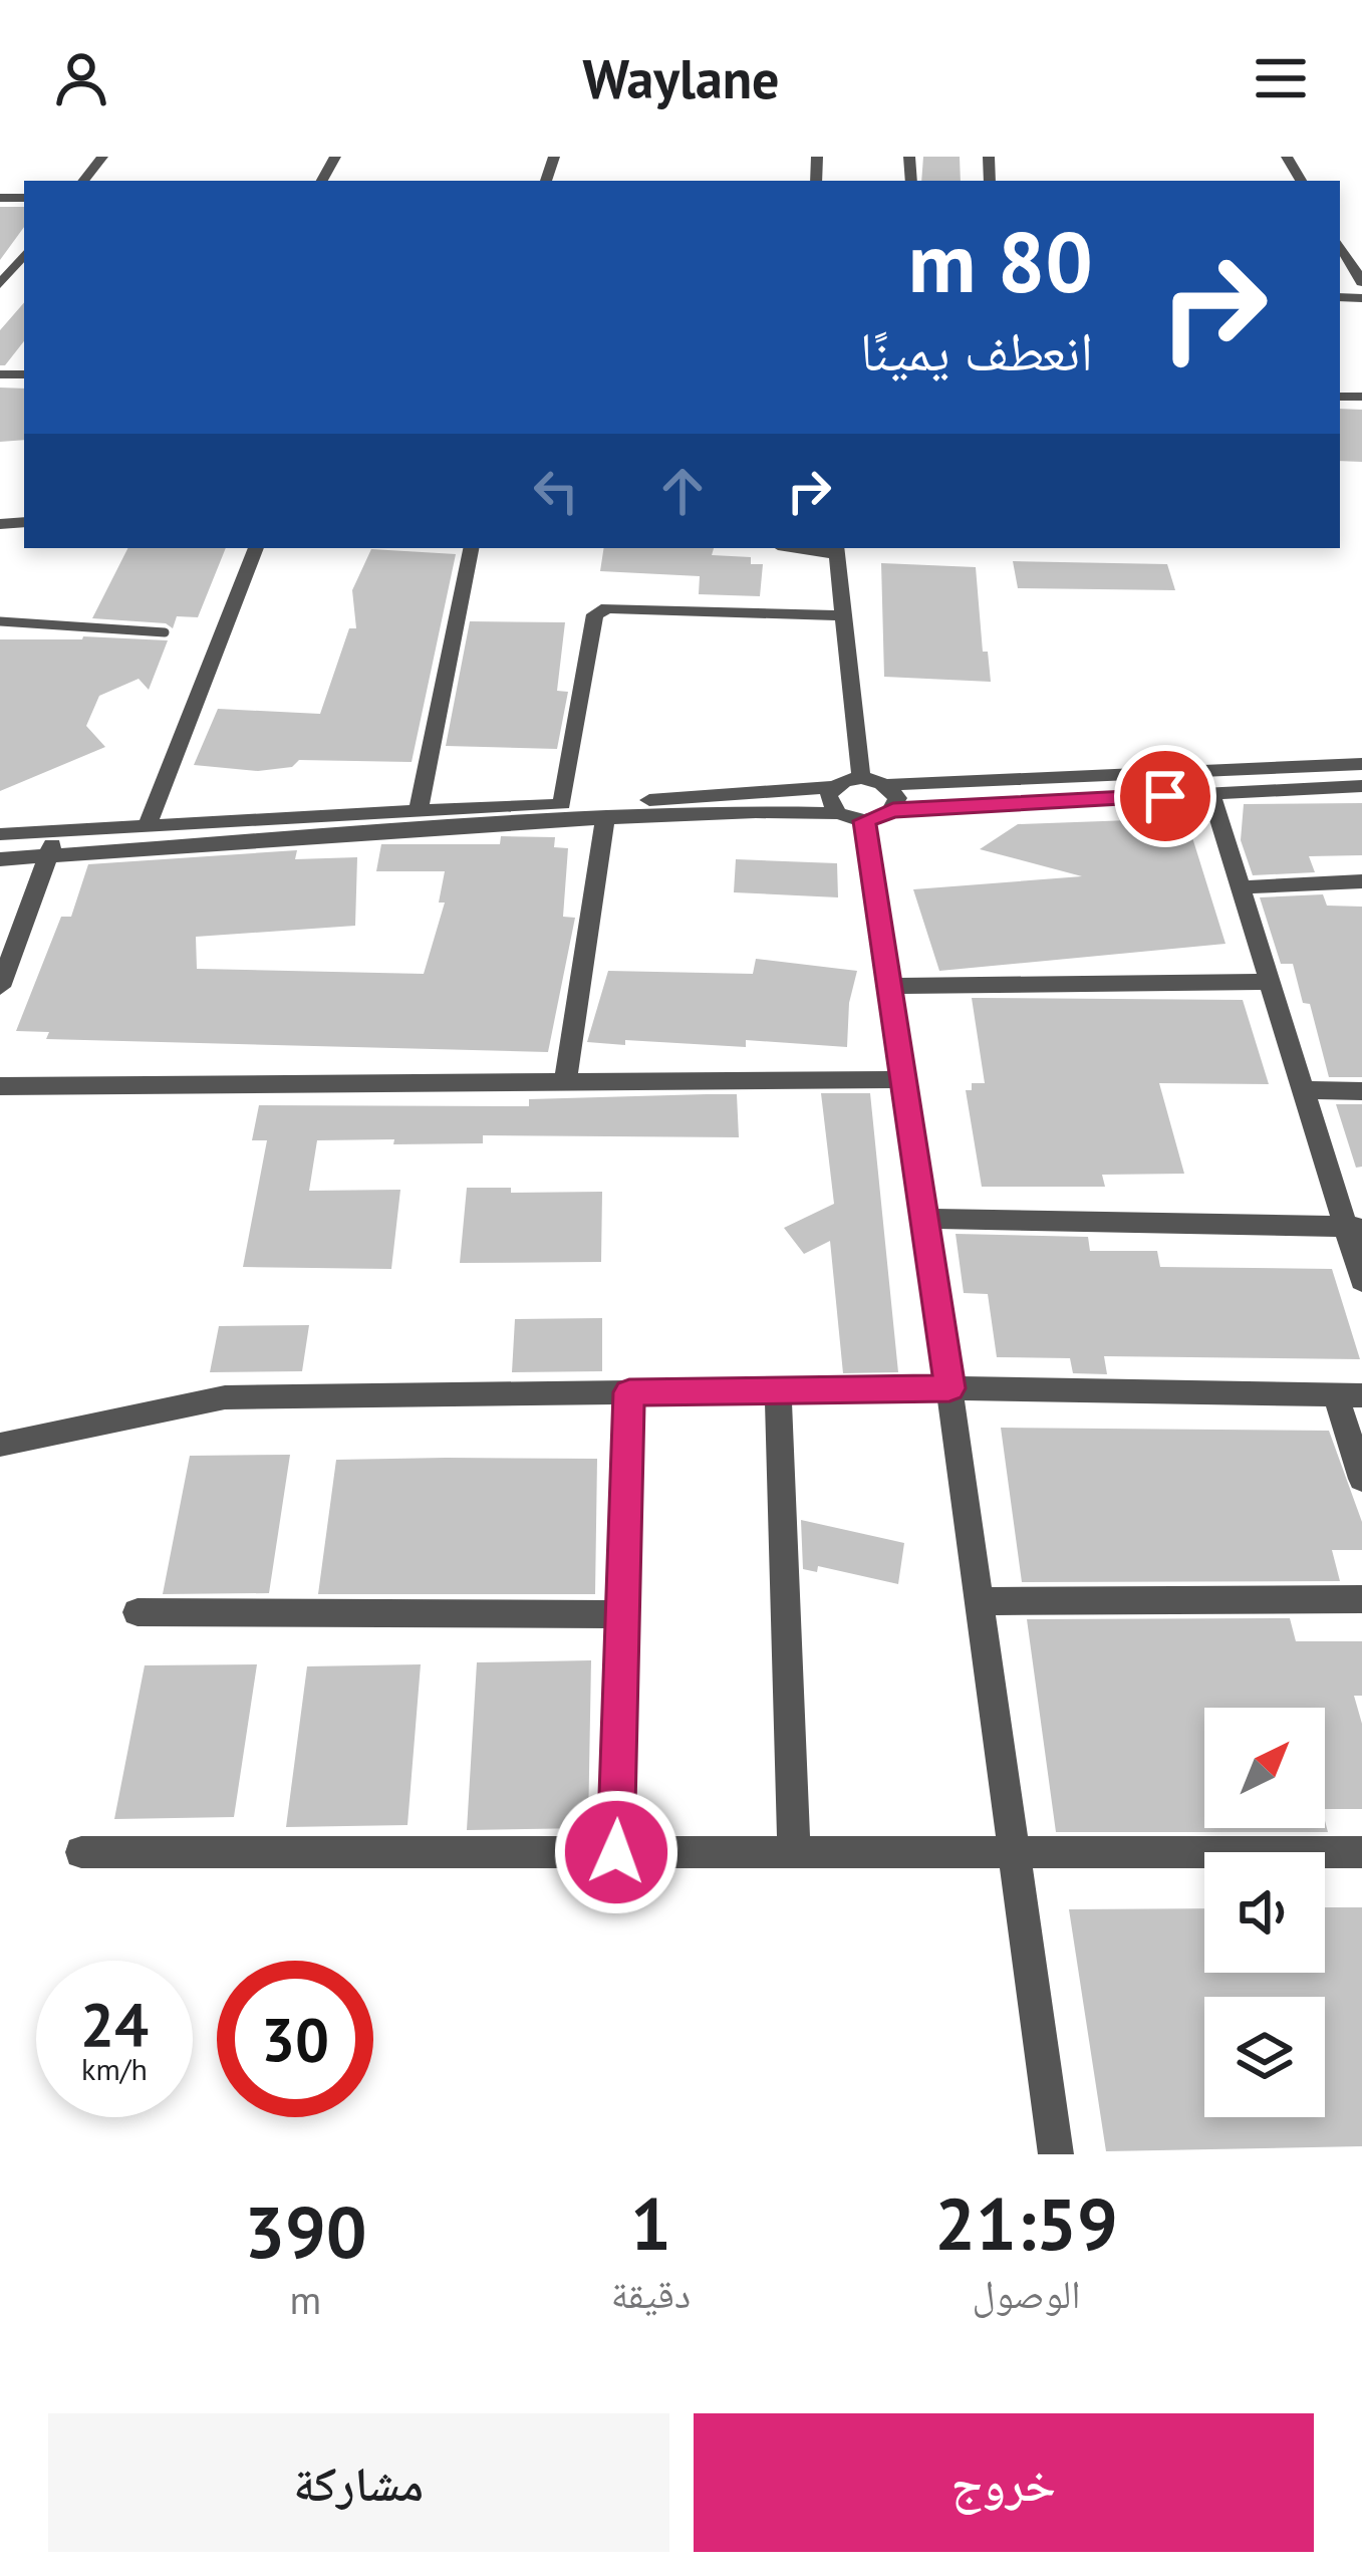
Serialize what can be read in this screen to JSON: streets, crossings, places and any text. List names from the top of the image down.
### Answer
{
  "north": "top right",
  "page": {
    "header": "Waylane",
    "turn": ["80 m", "انعطف يمينًا"],
    "speed": "24 km/h",
    "limit": "30",
    "eta": [
      "21:59",
      "الوصول",
      "1",
      "دقيقة",
      "390",
      "m"
    ],
    "buttons": ["خروج", "مشاركة"]
  }
}
